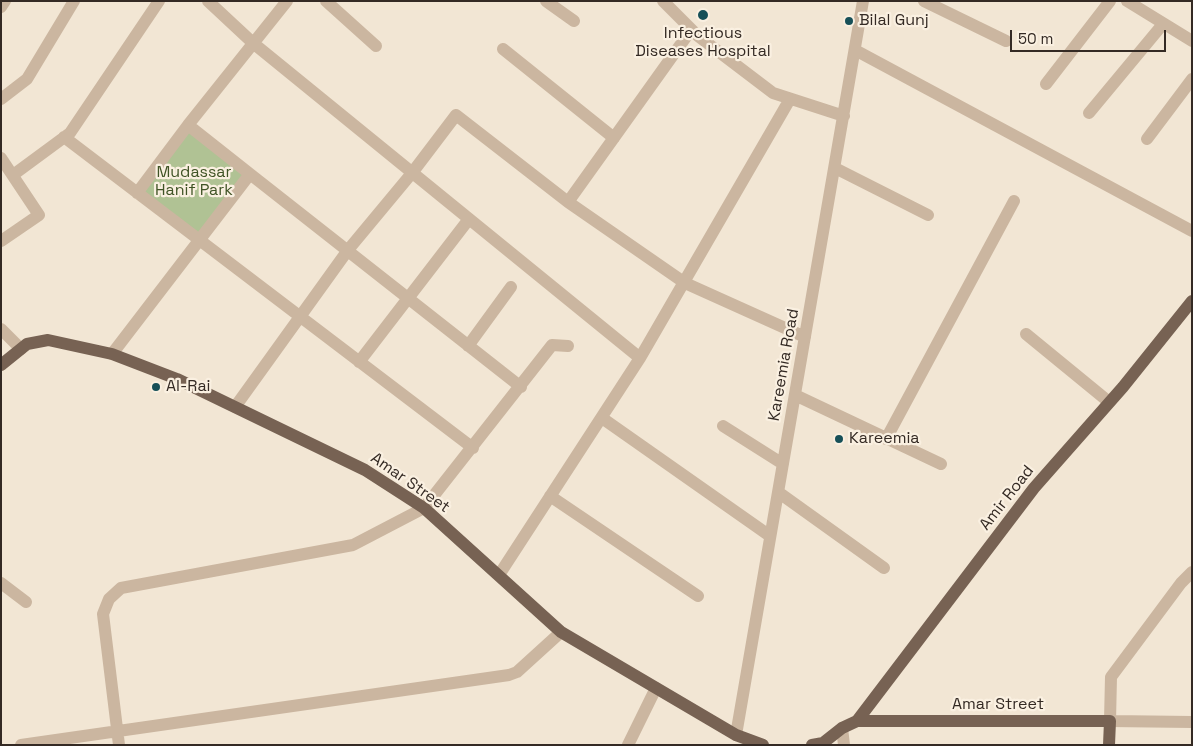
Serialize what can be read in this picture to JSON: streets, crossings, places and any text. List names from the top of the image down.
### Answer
{
  "streets": {
    "main road": ["Amar Street", "Amir Road"],
    "street": ["Kareemia Road"]
  },
  "crossings": [
    ["Kareemia Road", "Amar Street"],
    ["Amar Street", "Amir Road"]
  ],
  "parks": ["Mudassar Hanif Park"],
  "places": [
    "Infectious Diseases Hospital",
    "Bilal Gunj",
    "Al-Rai",
    "Kareemia"
  ],
  "scale_bar": "50 m"
}
